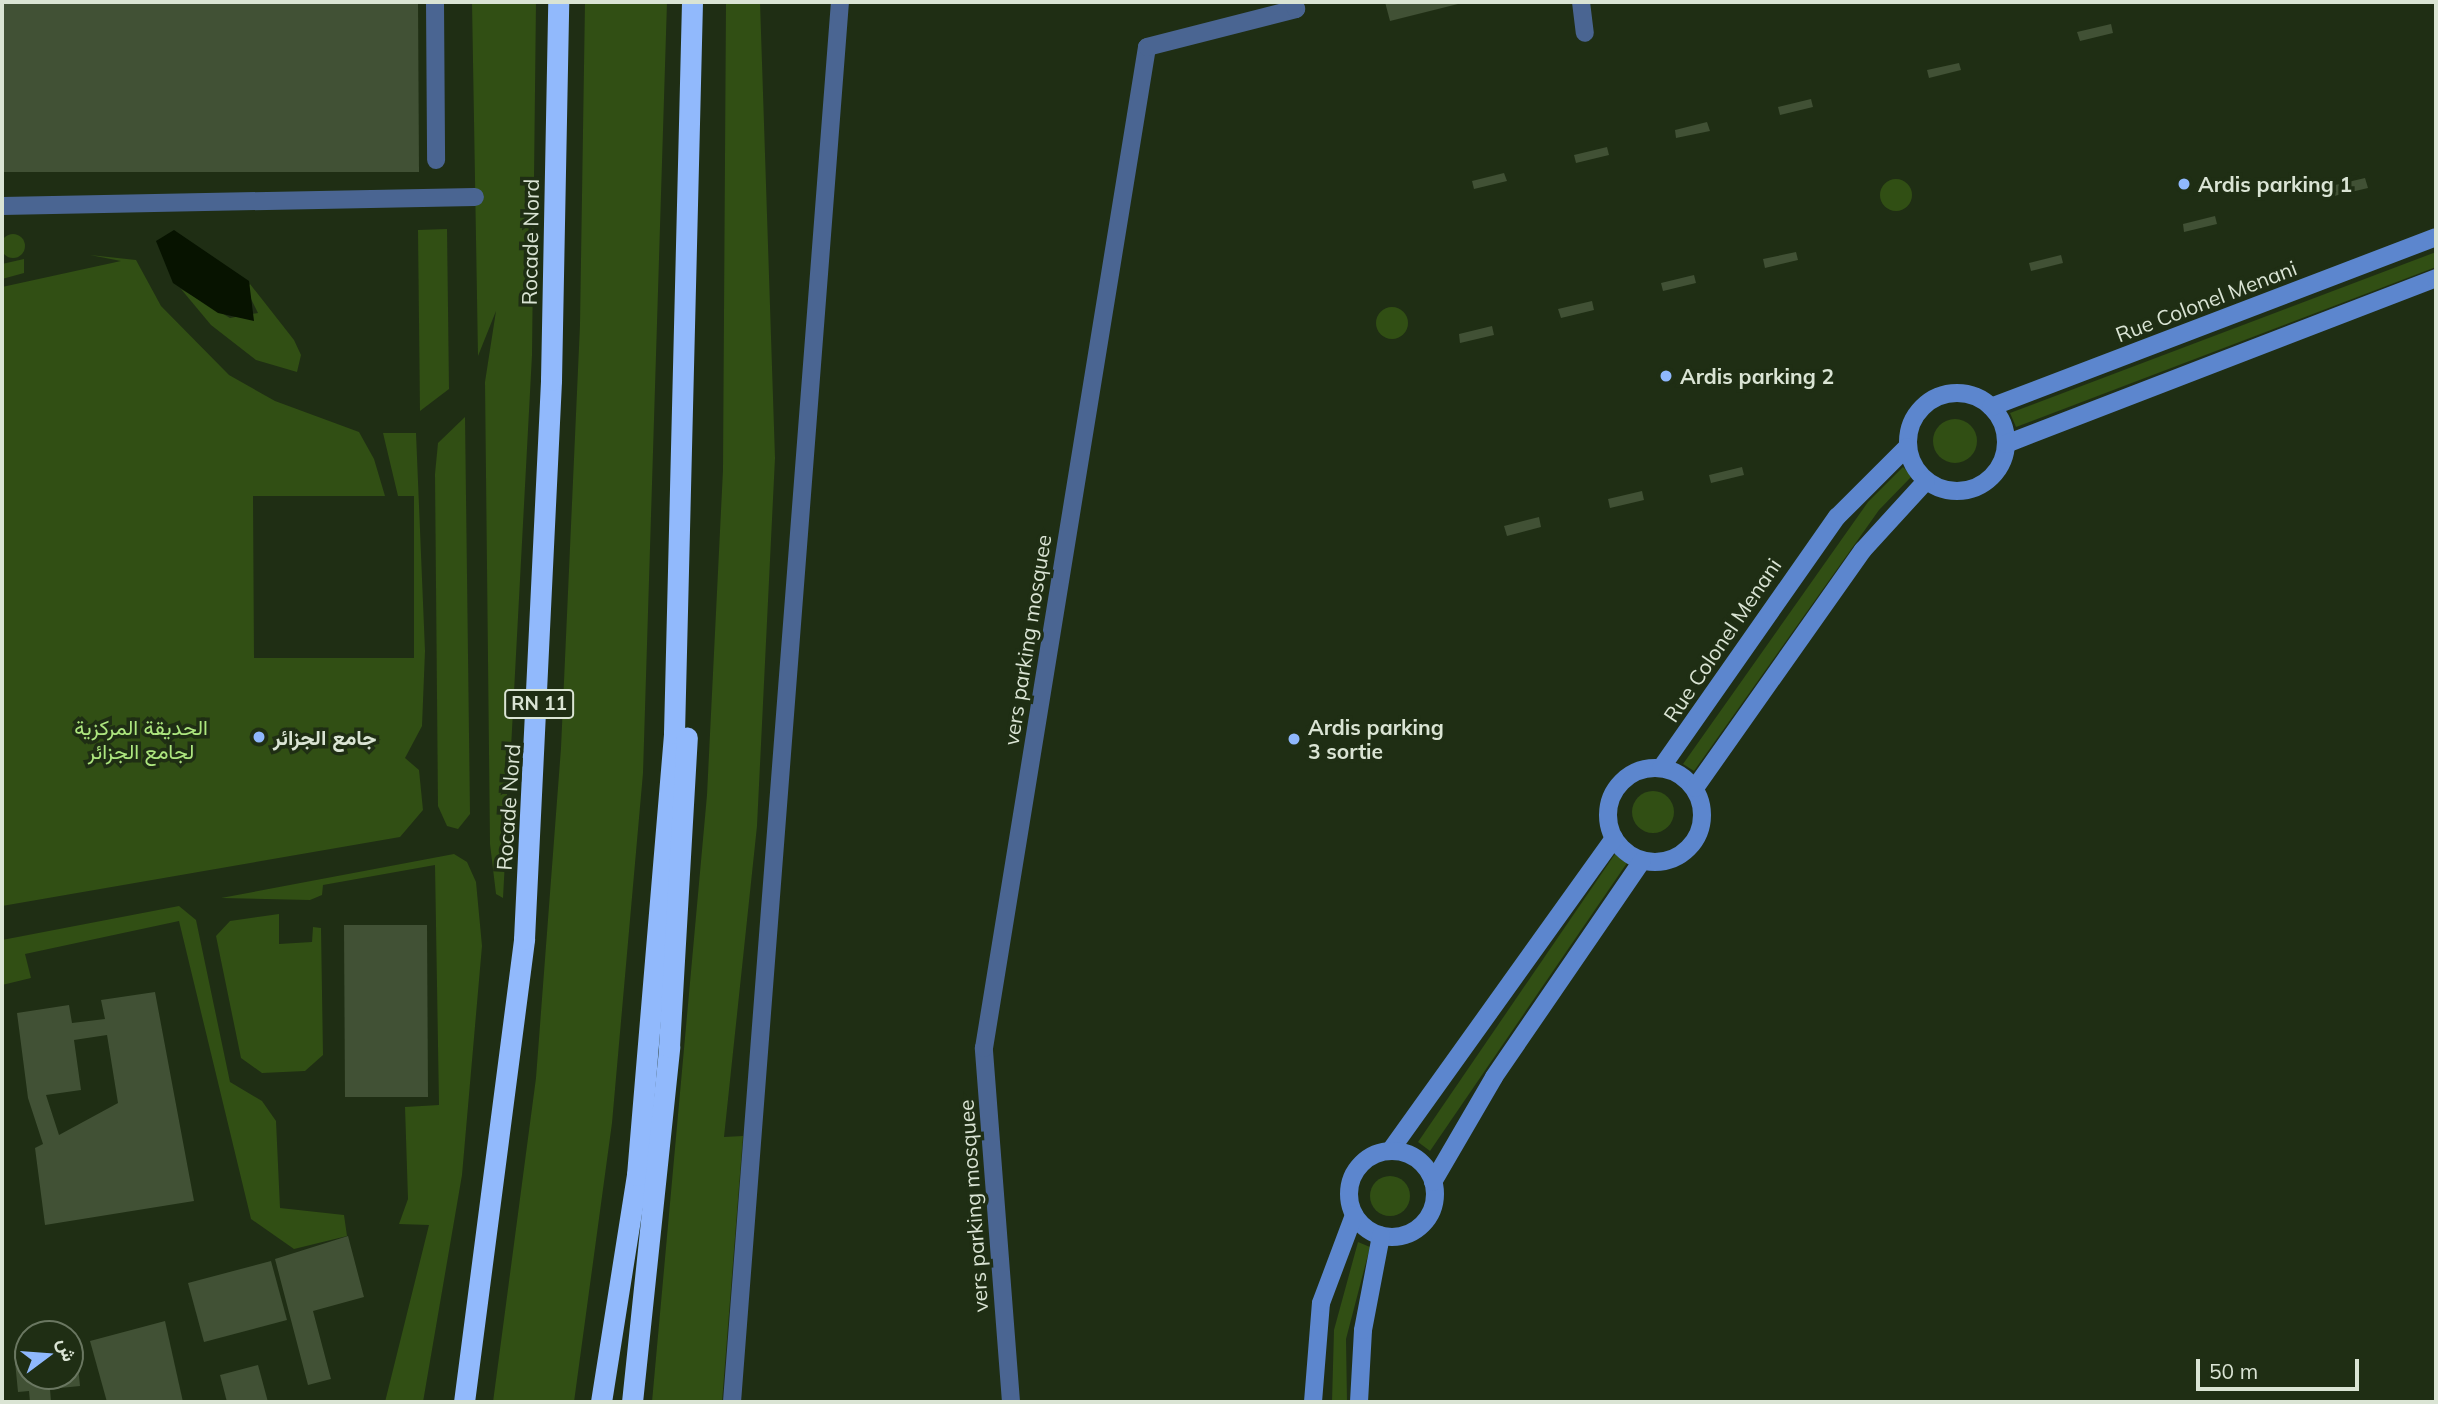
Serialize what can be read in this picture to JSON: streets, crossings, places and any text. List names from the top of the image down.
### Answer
{
  "streets": {
    "highway": ["Rocade Nord", "RN 11"],
    "street": ["Rue Colonel Menani", "vers parking mosquee"]
  },
  "parks": ["الحديقة المركزية لجامع الجزائر"],
  "places": [
    "Ardis parking 1",
    "Ardis parking 2",
    "جامع الجزائر",
    "Ardis parking 3 sortie"
  ],
  "scale_bar": "50 m",
  "north": "right"
}
